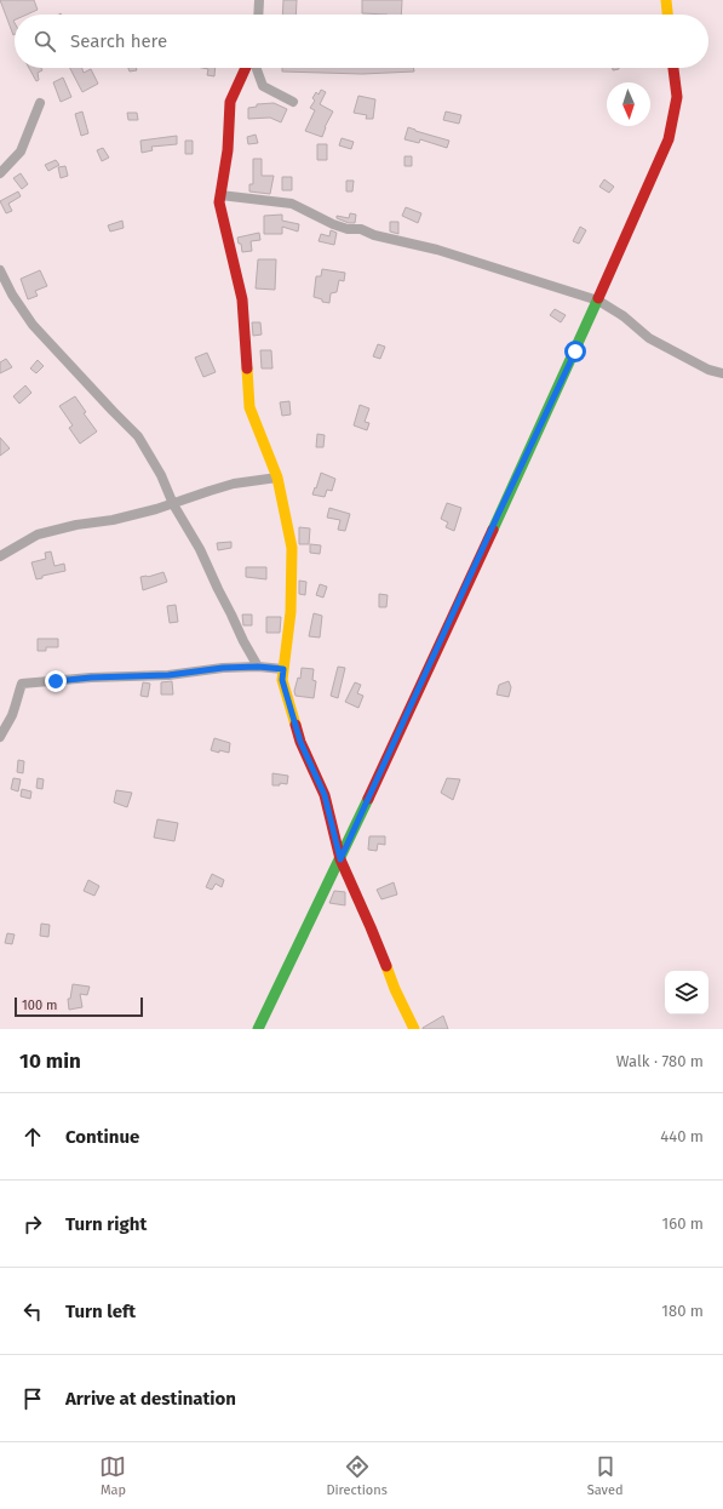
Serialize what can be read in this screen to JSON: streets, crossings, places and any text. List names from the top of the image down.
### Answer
{
  "scale_bar": "100 m",
  "north": "bottom",
  "page": {
    "search": "Search here",
    "scale": "100 m",
    "heading": ["10 min", "Walk · 780 m"],
    "list": [
      ["Continue", "440 m"],
      ["Turn right", "160 m"],
      ["Turn left", "180 m"],
      "Arrive at destination"
    ],
    "nav": ["Map", "Directions", "Saved"]
  }
}
